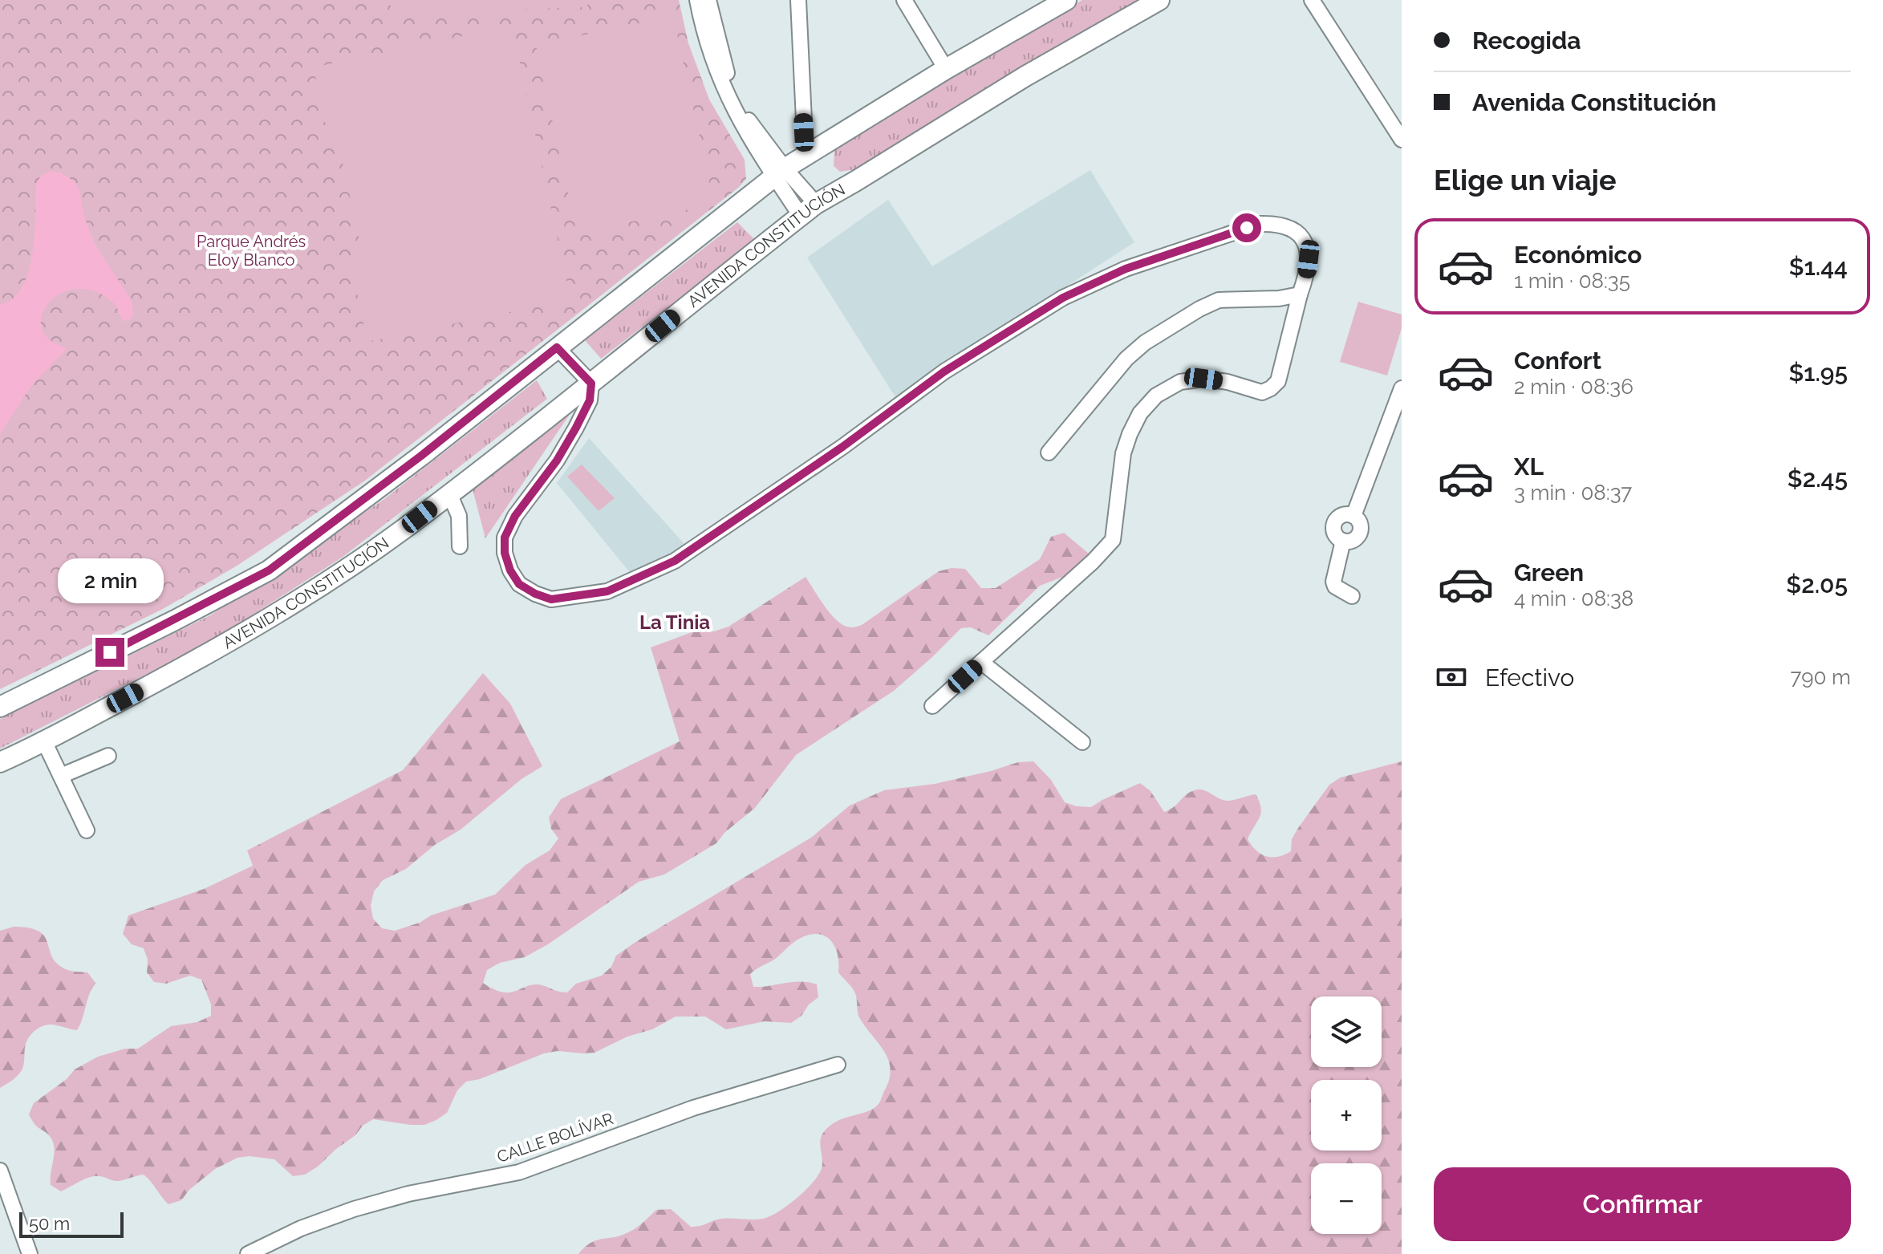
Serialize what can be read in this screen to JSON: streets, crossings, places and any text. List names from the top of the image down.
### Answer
{
  "streets": {
    "main road": ["AVENIDA CONSTITUCIÓN"],
    "street": ["CALLE BOLÍVAR"]
  },
  "districts": ["La Tinia"],
  "parks": ["Parque Andrés Eloy Blanco"],
  "scale_bar": "50 m",
  "page": {
    "banner": ["Recogida", "Avenida Constitución"],
    "heading": "Elige un viaje",
    "list": [
      {
        "name": "Económico",
        "note": "1 min · 08:35",
        "value": "$1.44"
      },
      {
        "name": "Confort",
        "note": "2 min · 08:36",
        "value": "$1.95"
      },
      {
        "name": "XL",
        "note": "3 min · 08:37",
        "value": "$2.45"
      },
      {
        "name": "Green",
        "note": "4 min · 08:38",
        "value": "$2.05"
      }
    ],
    "bubble": "2 min",
    "pay": ["Efectivo", "790 m"],
    "map_buttons": ["+", "−"],
    "buttons": "Confirmar",
    "scale": "50 m"
  }
}
